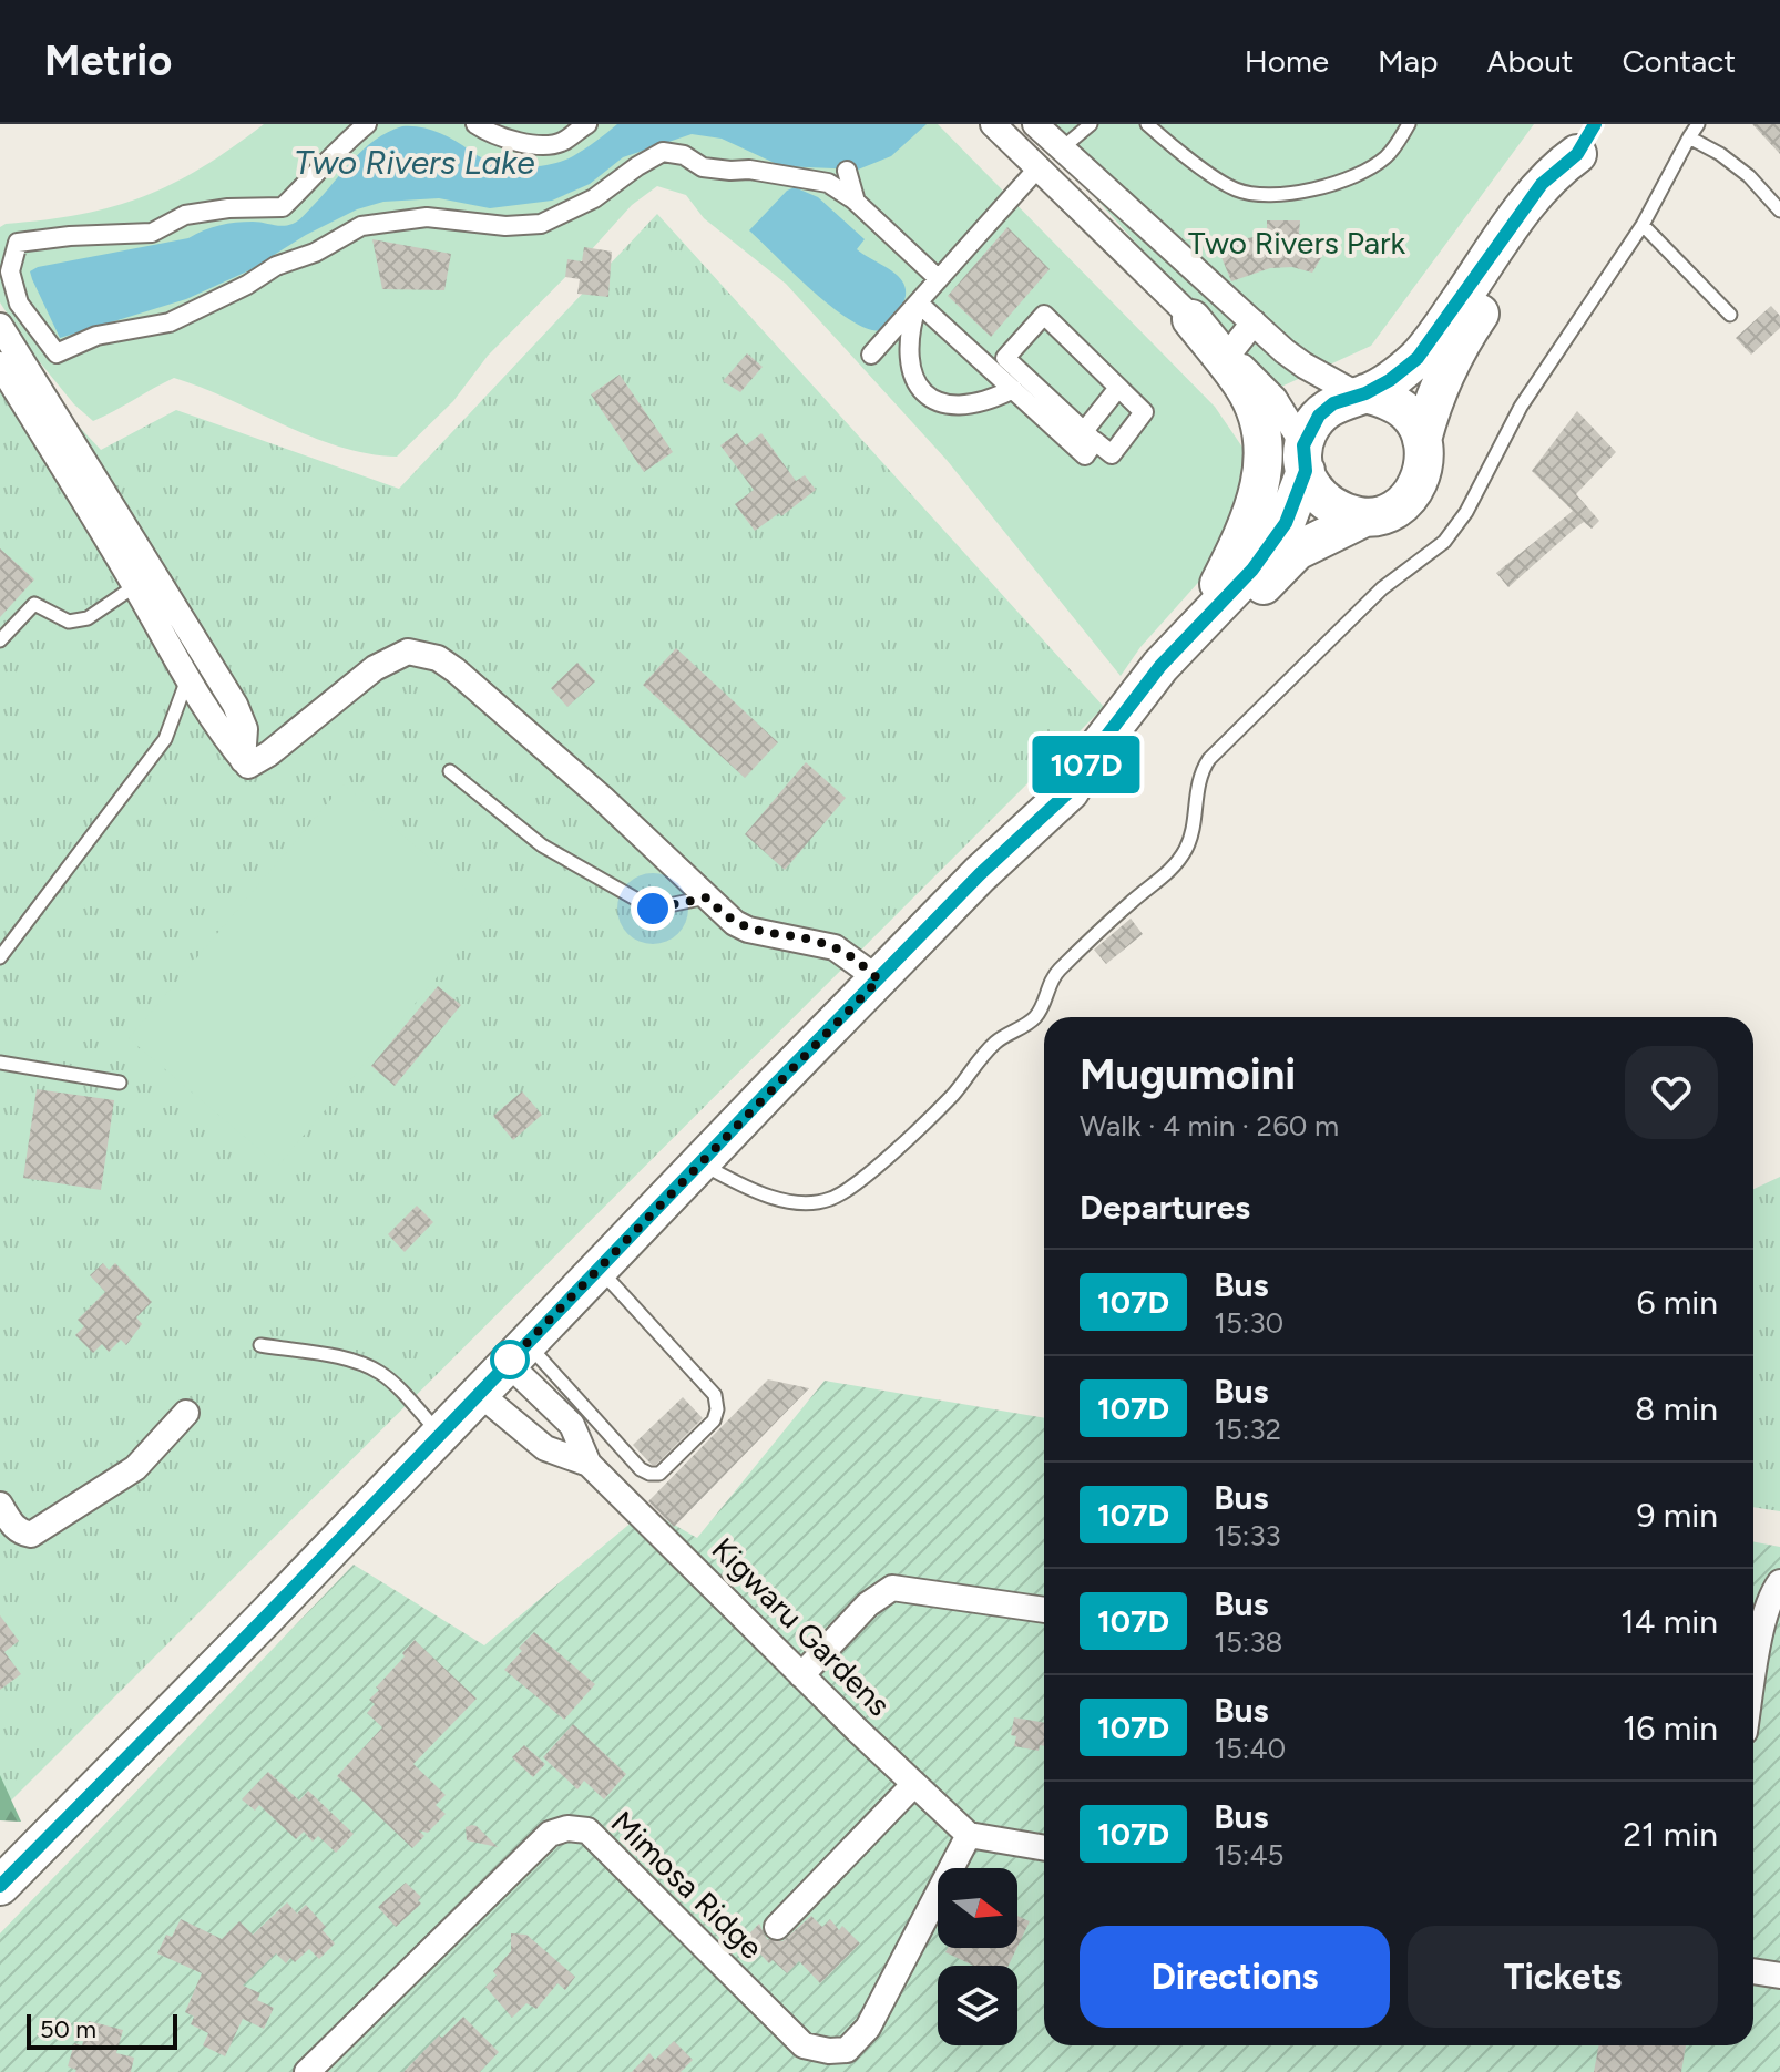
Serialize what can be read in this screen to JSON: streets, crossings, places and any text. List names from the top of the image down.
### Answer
{
  "streets": {
    "street": ["Kigwaru Gardens", "Mimosa Ridge"]
  },
  "crossings": [
    ["Kigwaru Gardens", "Mimosa Ridge"]
  ],
  "water": ["Two Rivers Lake"],
  "parks": ["Two Rivers Park"],
  "lines": ["bus line 107D"],
  "scale_bar": "50 m",
  "north": "right",
  "page": {
    "header": "Metrio",
    "nav": [
      "Home",
      "Map",
      "About",
      "Contact"
    ],
    "on_map": "107D",
    "heading": [
      ["Mugumoini", "Walk · 4 min · 260 m"],
      "Departures"
    ],
    "list": [
      {
        "mark": "107D",
        "name": "Bus",
        "note": "15:30",
        "value": "6 min"
      },
      {
        "mark": "107D",
        "name": "Bus",
        "note": "15:32",
        "value": "8 min"
      },
      {
        "mark": "107D",
        "name": "Bus",
        "note": "15:33",
        "value": "9 min"
      },
      {
        "mark": "107D",
        "name": "Bus",
        "note": "15:38",
        "value": "14 min"
      },
      {
        "mark": "107D",
        "name": "Bus",
        "note": "15:40",
        "value": "16 min"
      },
      {
        "mark": "107D",
        "name": "Bus",
        "note": "15:45",
        "value": "21 min"
      }
    ],
    "buttons": ["Directions", "Tickets"],
    "scale": "50 m"
  }
}
